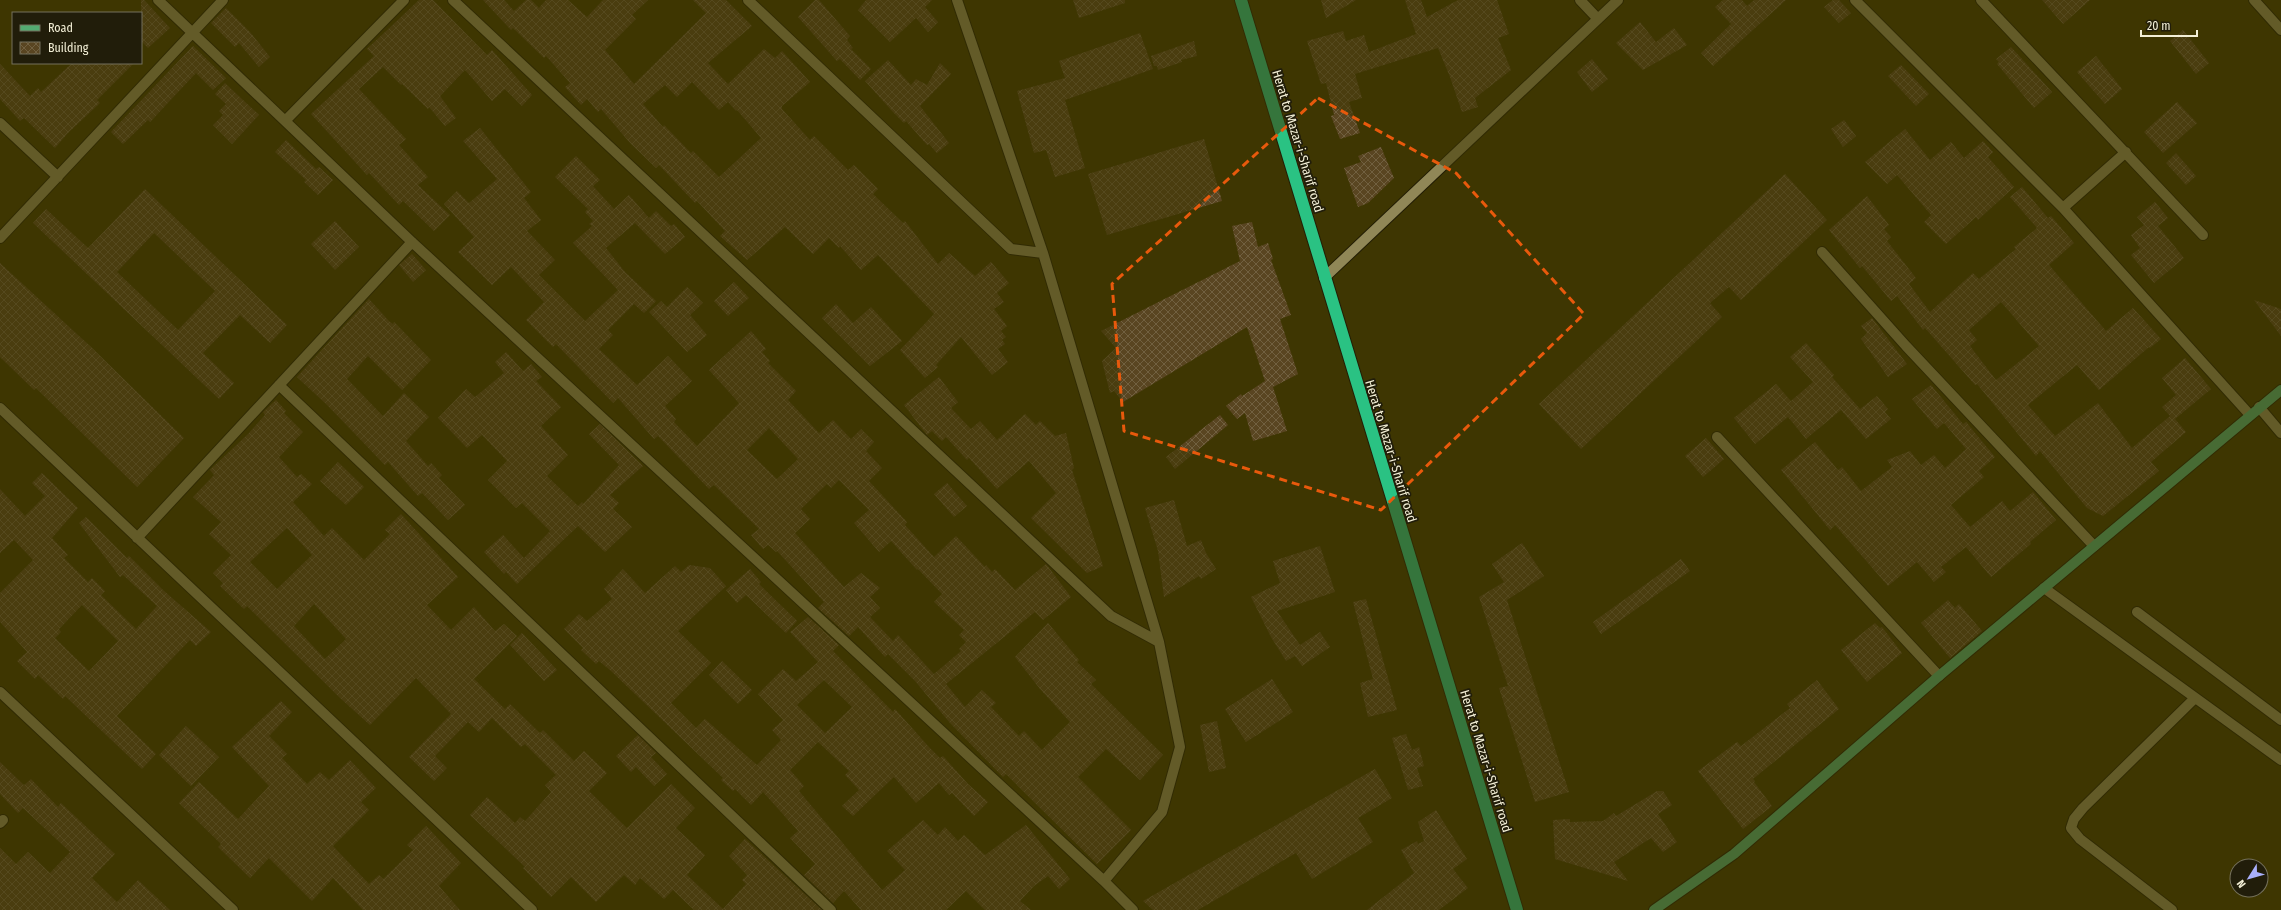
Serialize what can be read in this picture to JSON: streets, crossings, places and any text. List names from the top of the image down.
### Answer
{
  "streets": {
    "highway": ["Herat to Mazar-i-Sharif road"]
  },
  "legend": ["Road", "Building"],
  "scale_bar": "20 m",
  "north": "bottom left"
}
